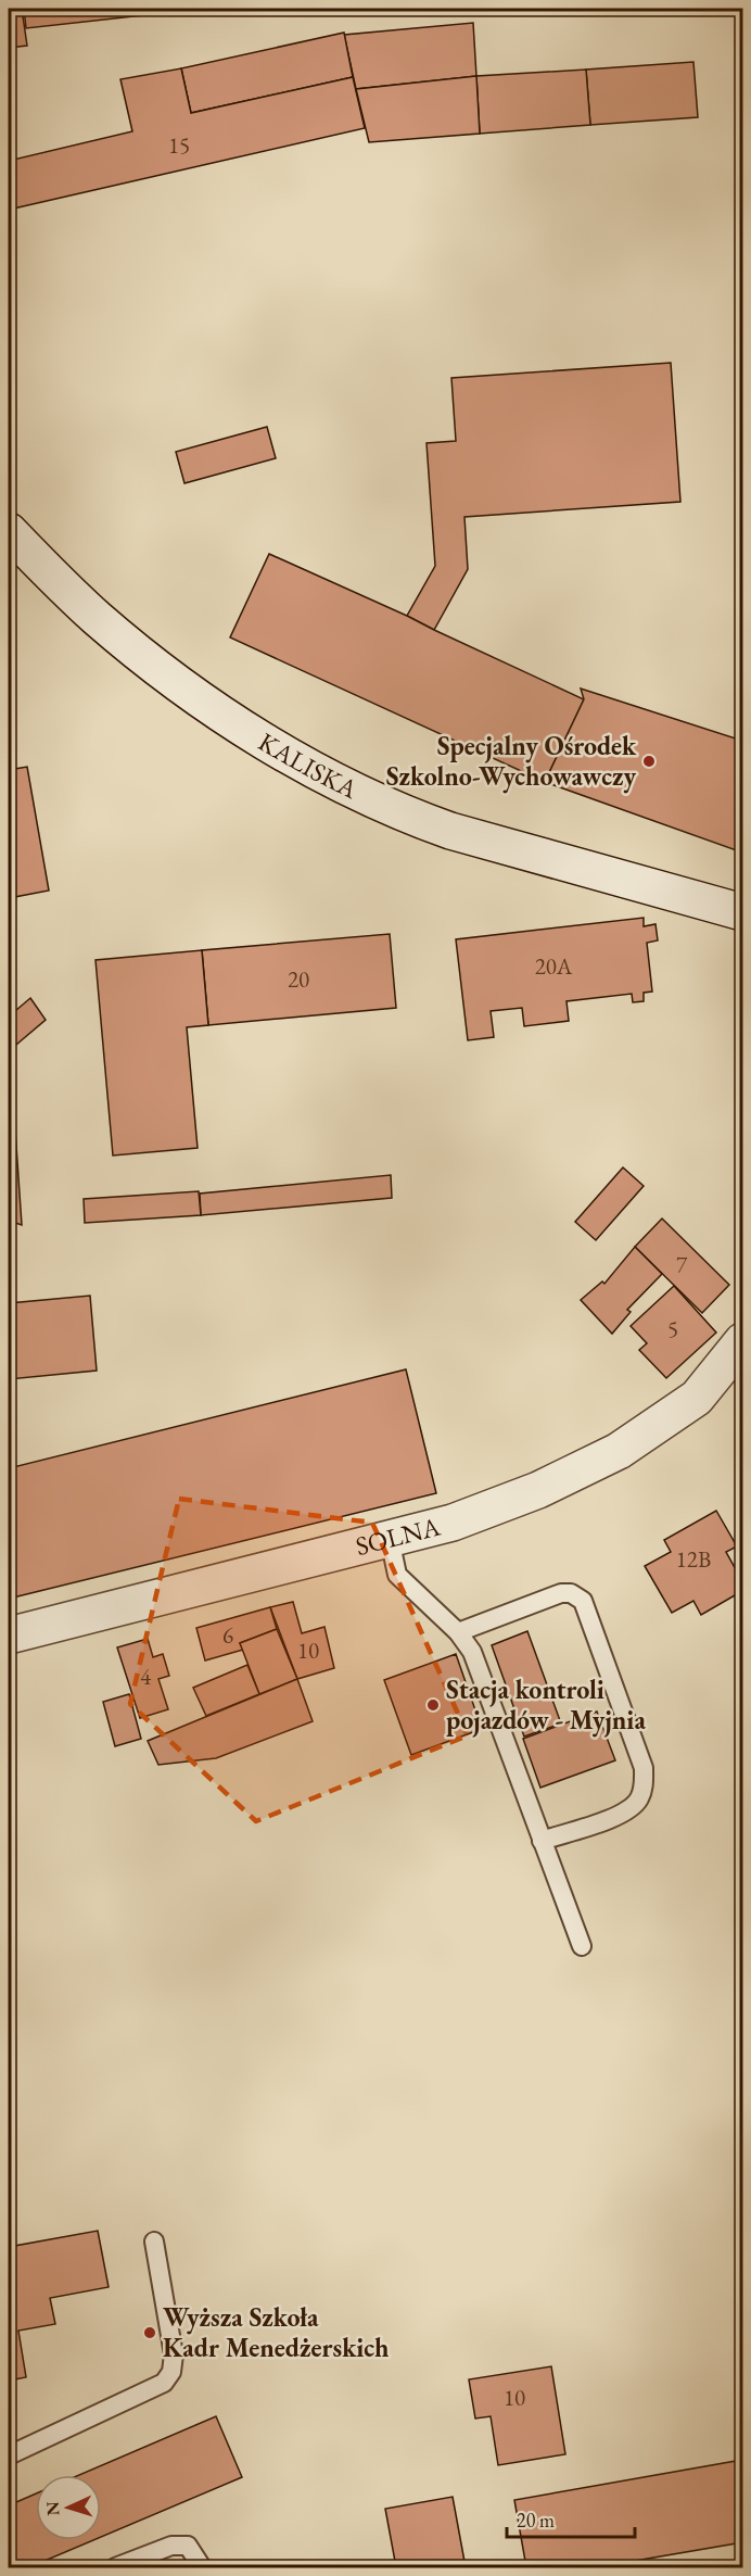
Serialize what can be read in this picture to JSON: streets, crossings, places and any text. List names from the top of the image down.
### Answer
{
  "streets": {
    "street": ["KALISKA", "SOLNA"]
  },
  "places": ["Specjalny Ośrodek Szkolno-Wychowawczy", "Stacja kontroli pojazdów - Myjnia", "Wyższa Szkoła Kadr Menedżerskich"],
  "house_numbers": [
    "15",
    "20A",
    "20",
    "7",
    "5",
    "12B",
    "6",
    "10",
    "4",
    "10"
  ],
  "scale_bar": "20 m",
  "north": "left"
}
